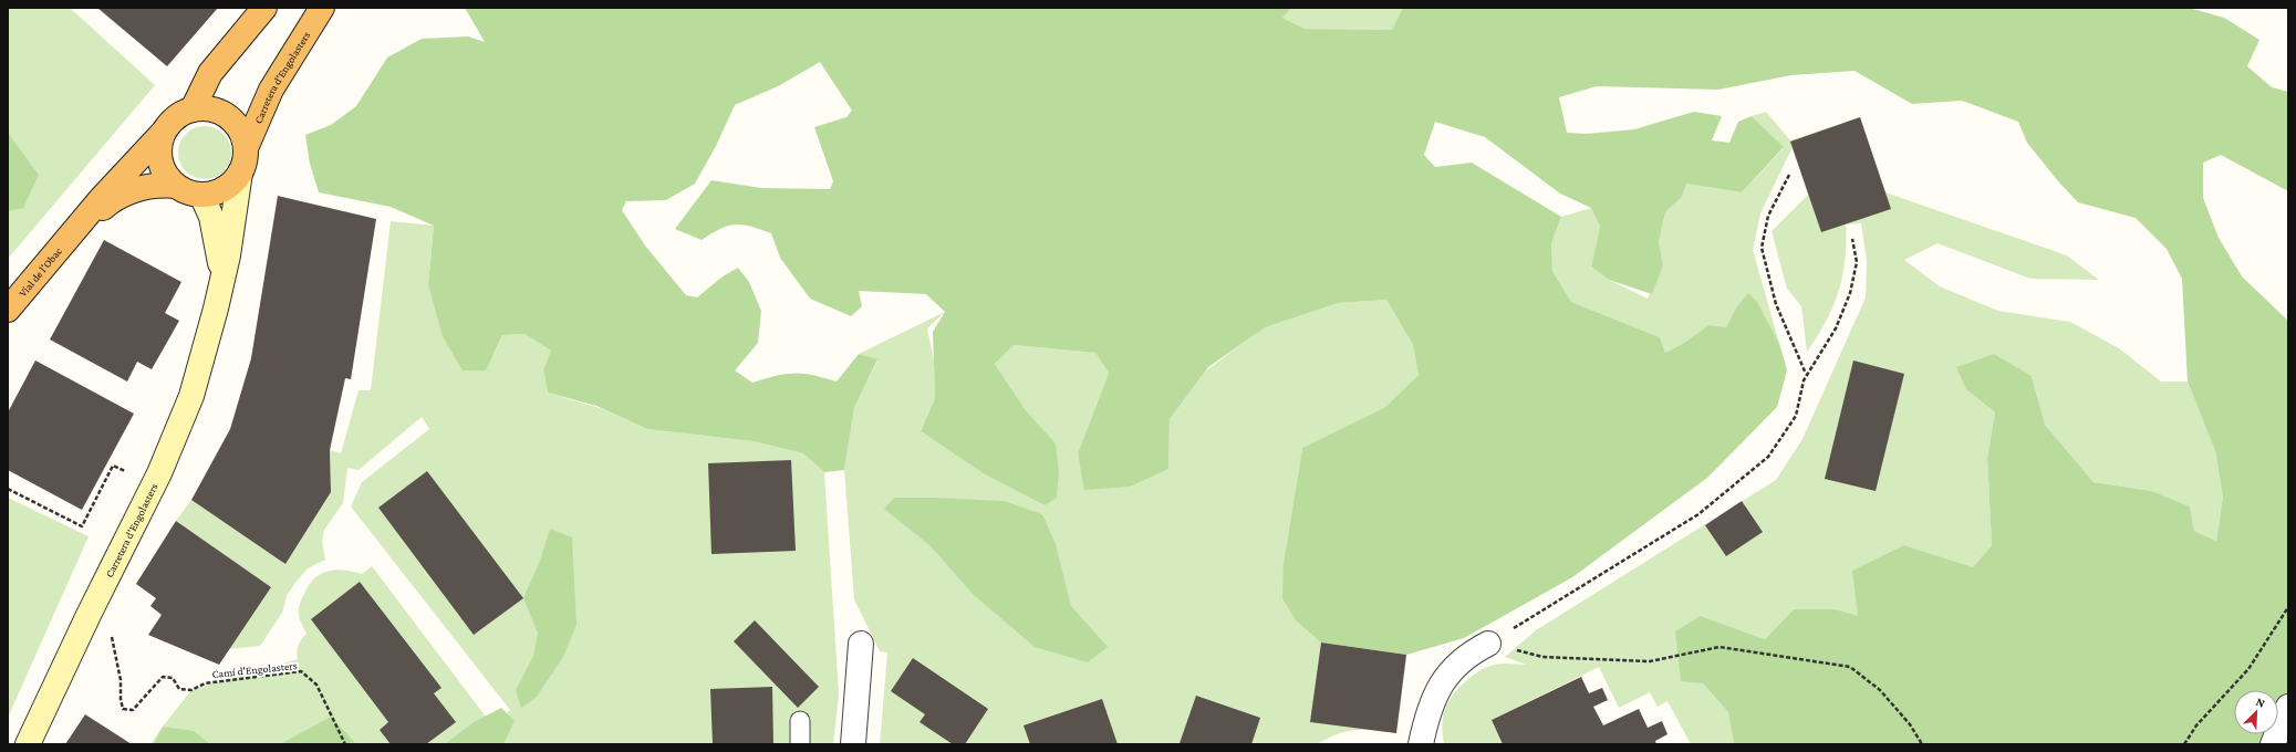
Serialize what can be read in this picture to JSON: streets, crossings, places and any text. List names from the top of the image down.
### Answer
{
  "streets": {
    "highway": ["Carretera d'Engolasters", "Vial de l'Obac"],
    "path": ["Camí d'Engolasters"]
  },
  "north": "top right"
}
